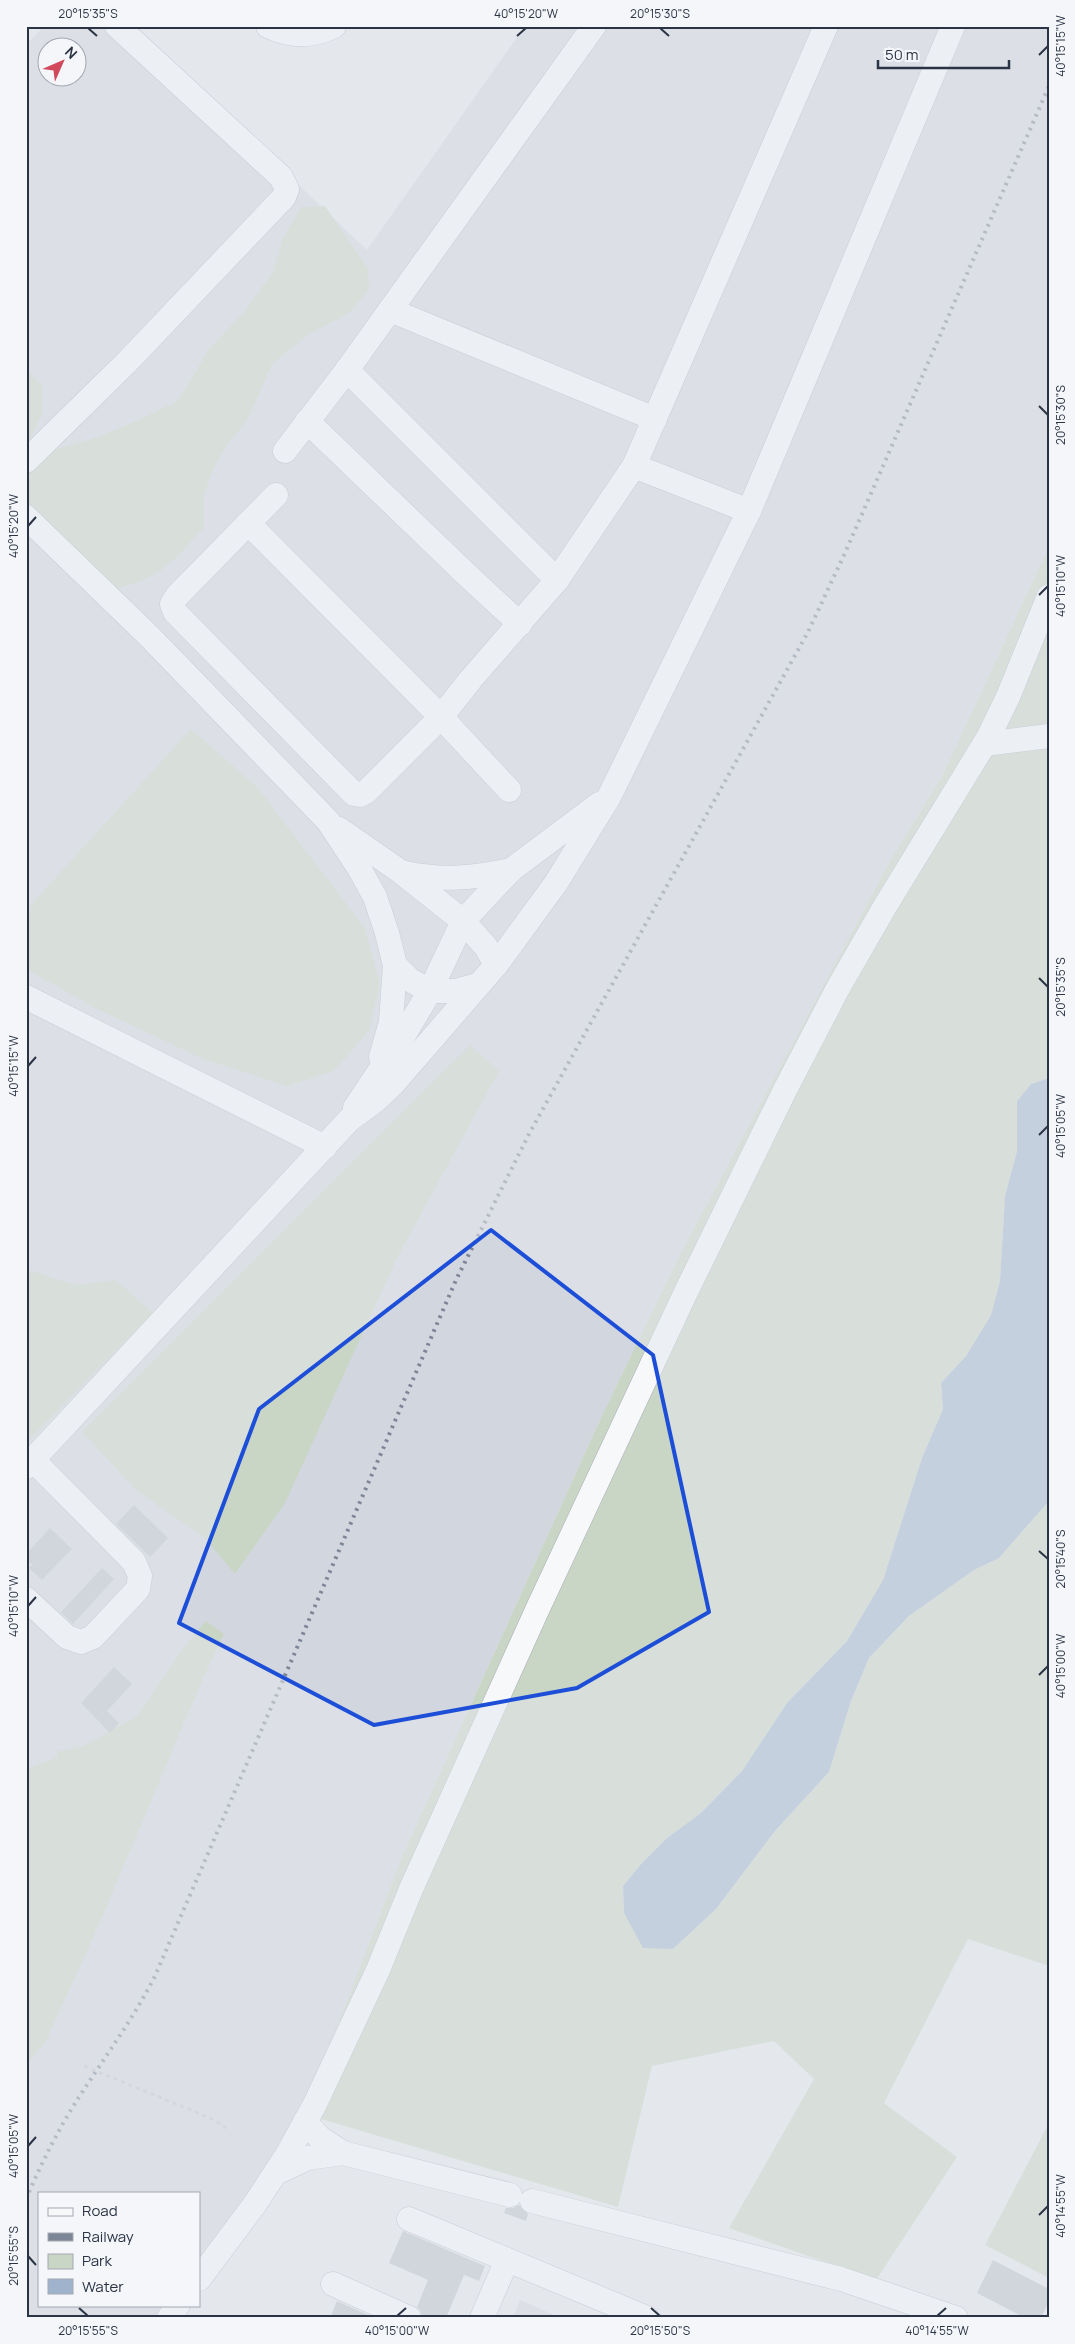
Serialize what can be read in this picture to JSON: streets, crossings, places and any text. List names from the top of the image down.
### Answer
{
  "legend": [
    "Road",
    "Railway",
    "Park",
    "Water"
  ],
  "scale_bar": "50 m",
  "north": "top right",
  "coordinates": [
    "20°15'35\"S",
    "40°15'20\"W",
    "20°15'30\"S",
    "40°15'15\"W",
    "40°15'10\"W",
    "40°15'05\"W",
    "20°15'40\"S",
    "40°15'00\"W",
    "40°14'55\"W",
    "20°15'55\"S",
    "20°15'50\"S"
  ]
}
